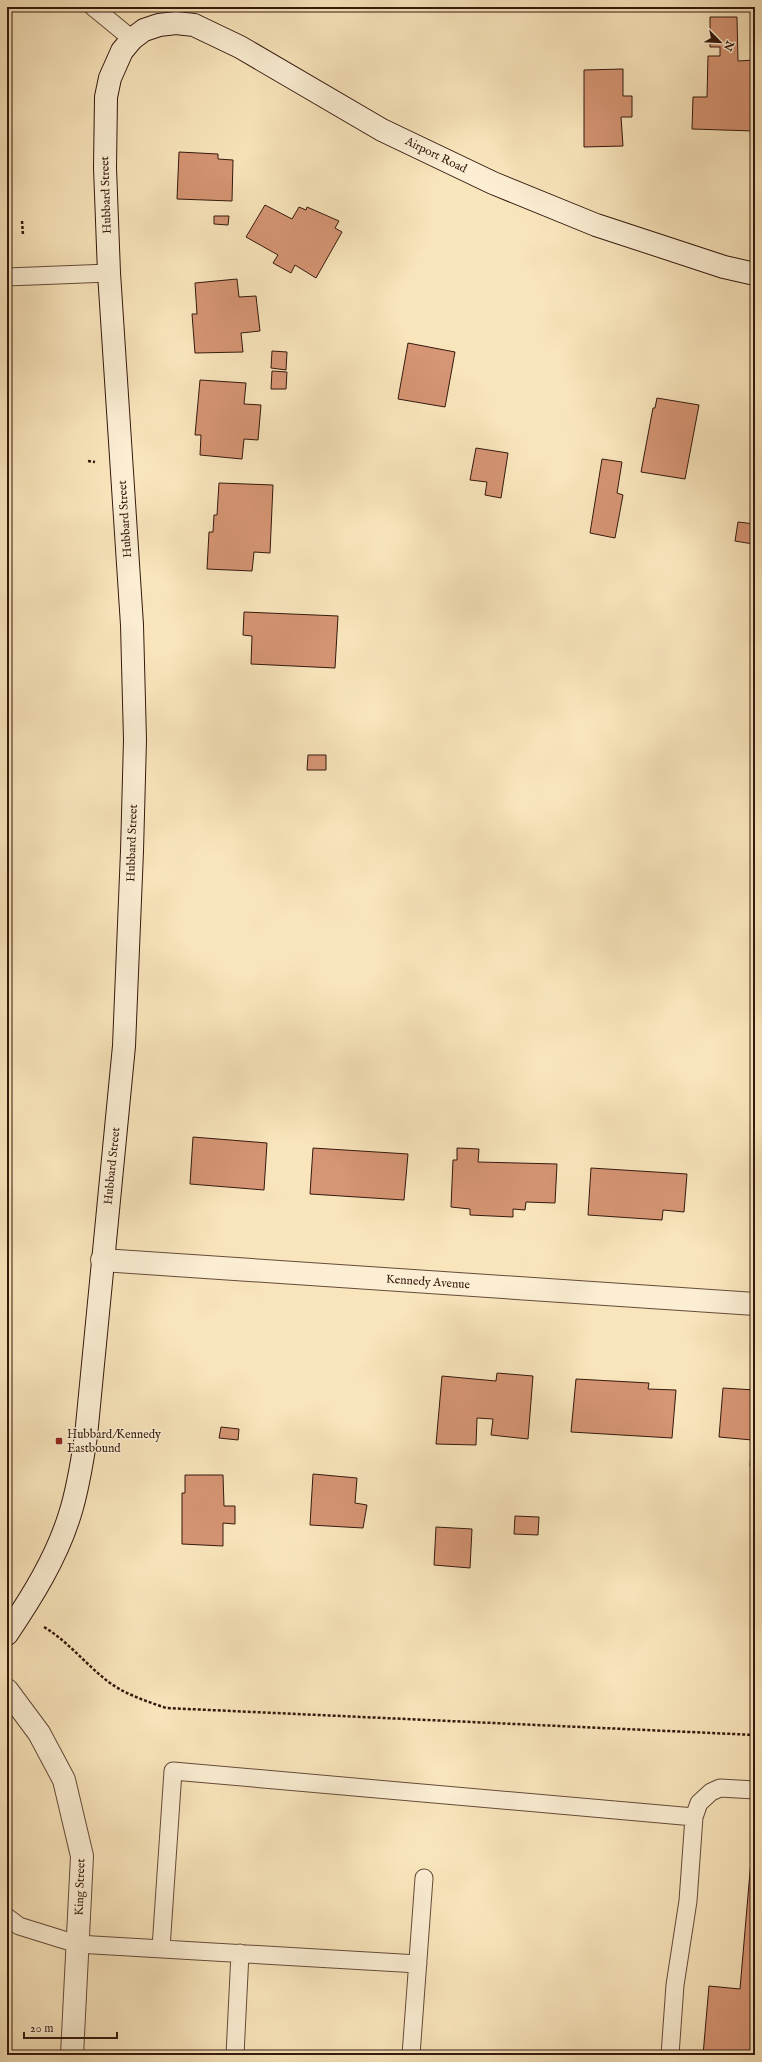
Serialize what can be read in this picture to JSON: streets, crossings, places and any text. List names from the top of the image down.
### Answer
{
  "streets": {
    "street": [
      "Airport Road",
      "Hubbard Street",
      "Kennedy Avenue",
      "King Street"
    ]
  },
  "crossings": [
    ["Airport Road", "Hubbard Street"],
    ["Hubbard Street", "Kennedy Avenue"]
  ],
  "places": {
    "transit": ["Hubbard/Kennedy Eastbound"]
  },
  "scale_bar": "20 m",
  "north": "bottom right"
}
